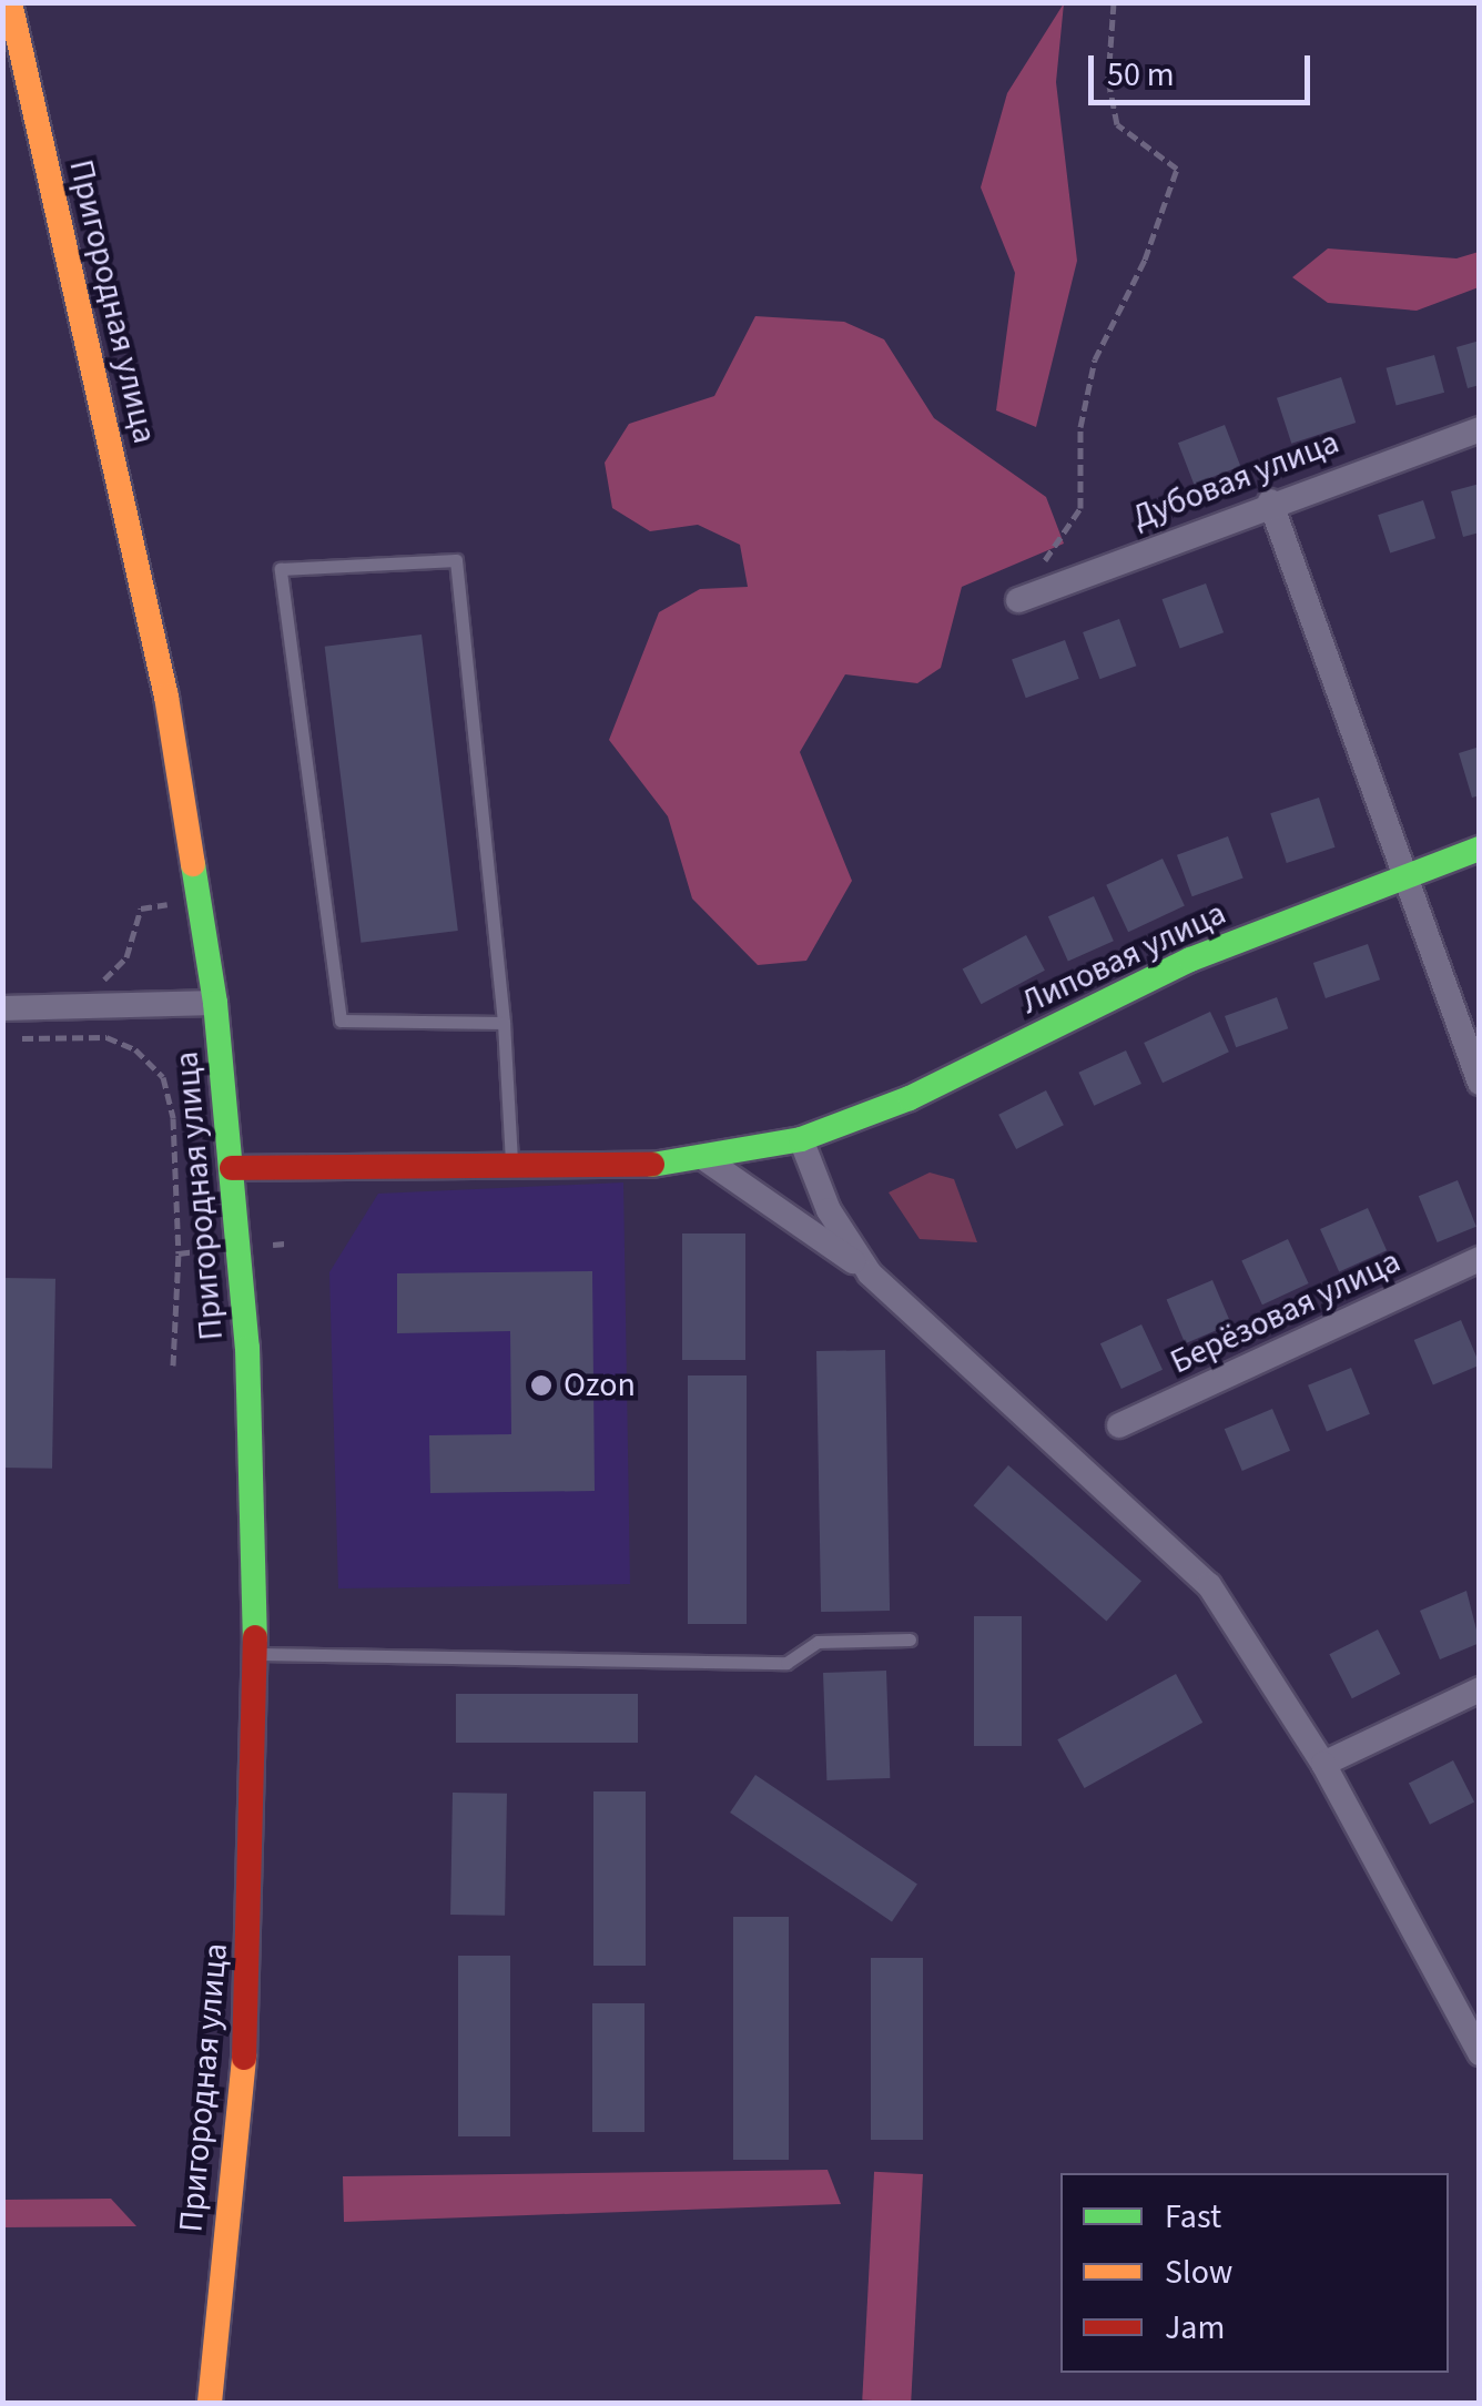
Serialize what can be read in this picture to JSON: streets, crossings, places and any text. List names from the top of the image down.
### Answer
{
  "streets": {
    "main road": ["Пригородная улица", "Липовая улица"],
    "street": ["Дубовая улица", "Берёзовая улица"]
  },
  "crossings": [
    ["Пригородная улица", "Липовая улица"]
  ],
  "places": ["Ozon"],
  "legend": ["Fast", "Slow", "Jam"],
  "scale_bar": "50 m"
}
